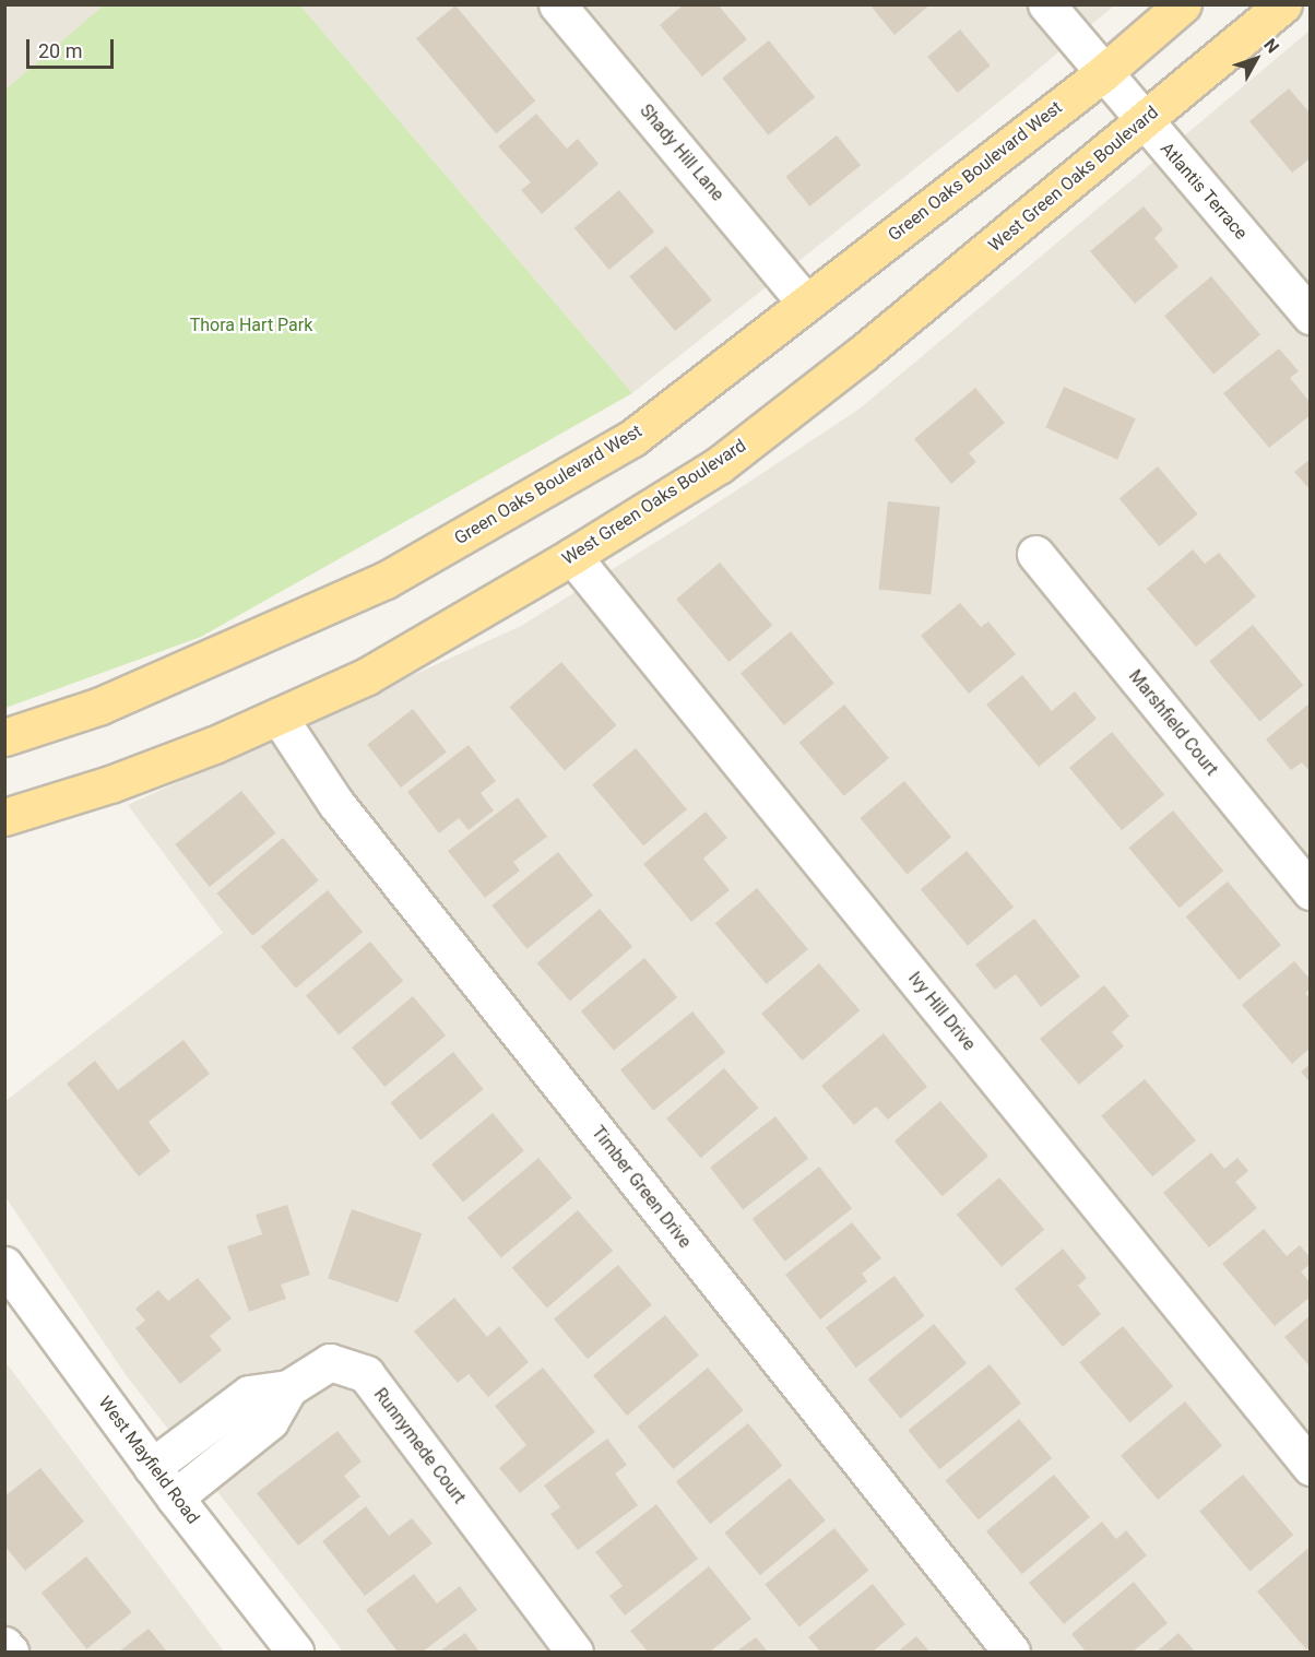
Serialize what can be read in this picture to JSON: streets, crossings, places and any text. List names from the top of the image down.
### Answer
{
  "streets": {
    "main road": ["Green Oaks Boulevard West", "West Green Oaks Boulevard"],
    "street": [
      "Shady Hill Lane",
      "Atlantis Terrace",
      "Marshfield Court",
      "Ivy Hill Drive",
      "Timber Green Drive",
      "Runnymede Court",
      "West Mayfield Road"
    ]
  },
  "crossings": [
    ["Shady Hill Lane", "Green Oaks Boulevard West"],
    ["Green Oaks Boulevard West", "Atlantis Terrace"],
    ["West Green Oaks Boulevard", "Atlantis Terrace"],
    ["West Green Oaks Boulevard", "Ivy Hill Drive"],
    ["West Green Oaks Boulevard", "Timber Green Drive"],
    ["Runnymede Court", "West Mayfield Road"]
  ],
  "parks": ["Thora Hart Park"],
  "scale_bar": "20 m",
  "north": "top right"
}
